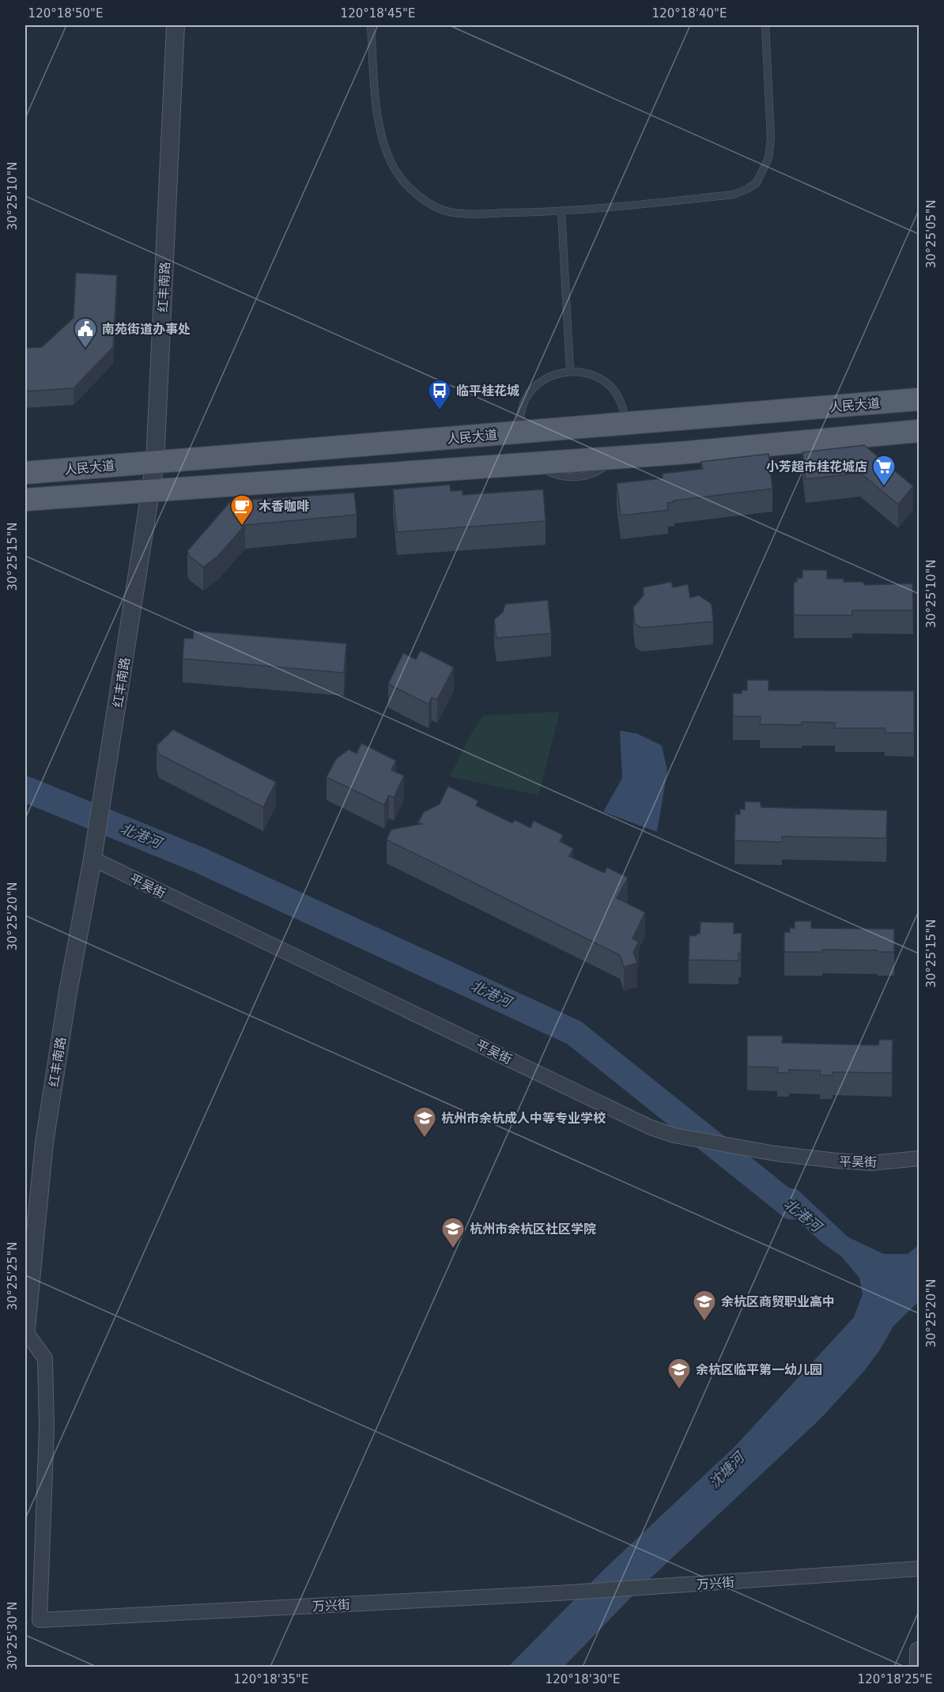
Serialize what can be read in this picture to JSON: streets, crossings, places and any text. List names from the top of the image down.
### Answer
{
  "streets": {
    "main road": ["人民大道"],
    "street": ["红丰南路", "平吴街", "万兴街"]
  },
  "crossings": [
    ["红丰南路", "人民大道"],
    ["红丰南路", "平吴街"],
    ["红丰南路", "万兴街"]
  ],
  "water": ["北港河", "沈塘河"],
  "places": {
    "public building": ["南苑街道办事处"],
    "bus stop": ["临平桂花城"],
    "supermarket": ["小芳超市桂花城店"],
    "cafe": ["木香咖啡"],
    "school or university": [
      "杭州市余杭成人中等专业学校",
      "杭州市余杭区社区学院",
      "余杭区商贸职业高中",
      "余杭区临平第一幼儿园"
    ]
  },
  "coordinates": [
    "120°18'50\"E",
    "120°18'45\"E",
    "120°18'40\"E",
    "30°25'10\"N",
    "30°25'05\"N",
    "30°25'15\"N",
    "30°25'20\"N",
    "30°25'25\"N",
    "30°25'30\"N",
    "120°18'35\"E",
    "120°18'30\"E",
    "120°18'25\"E"
  ]
}
